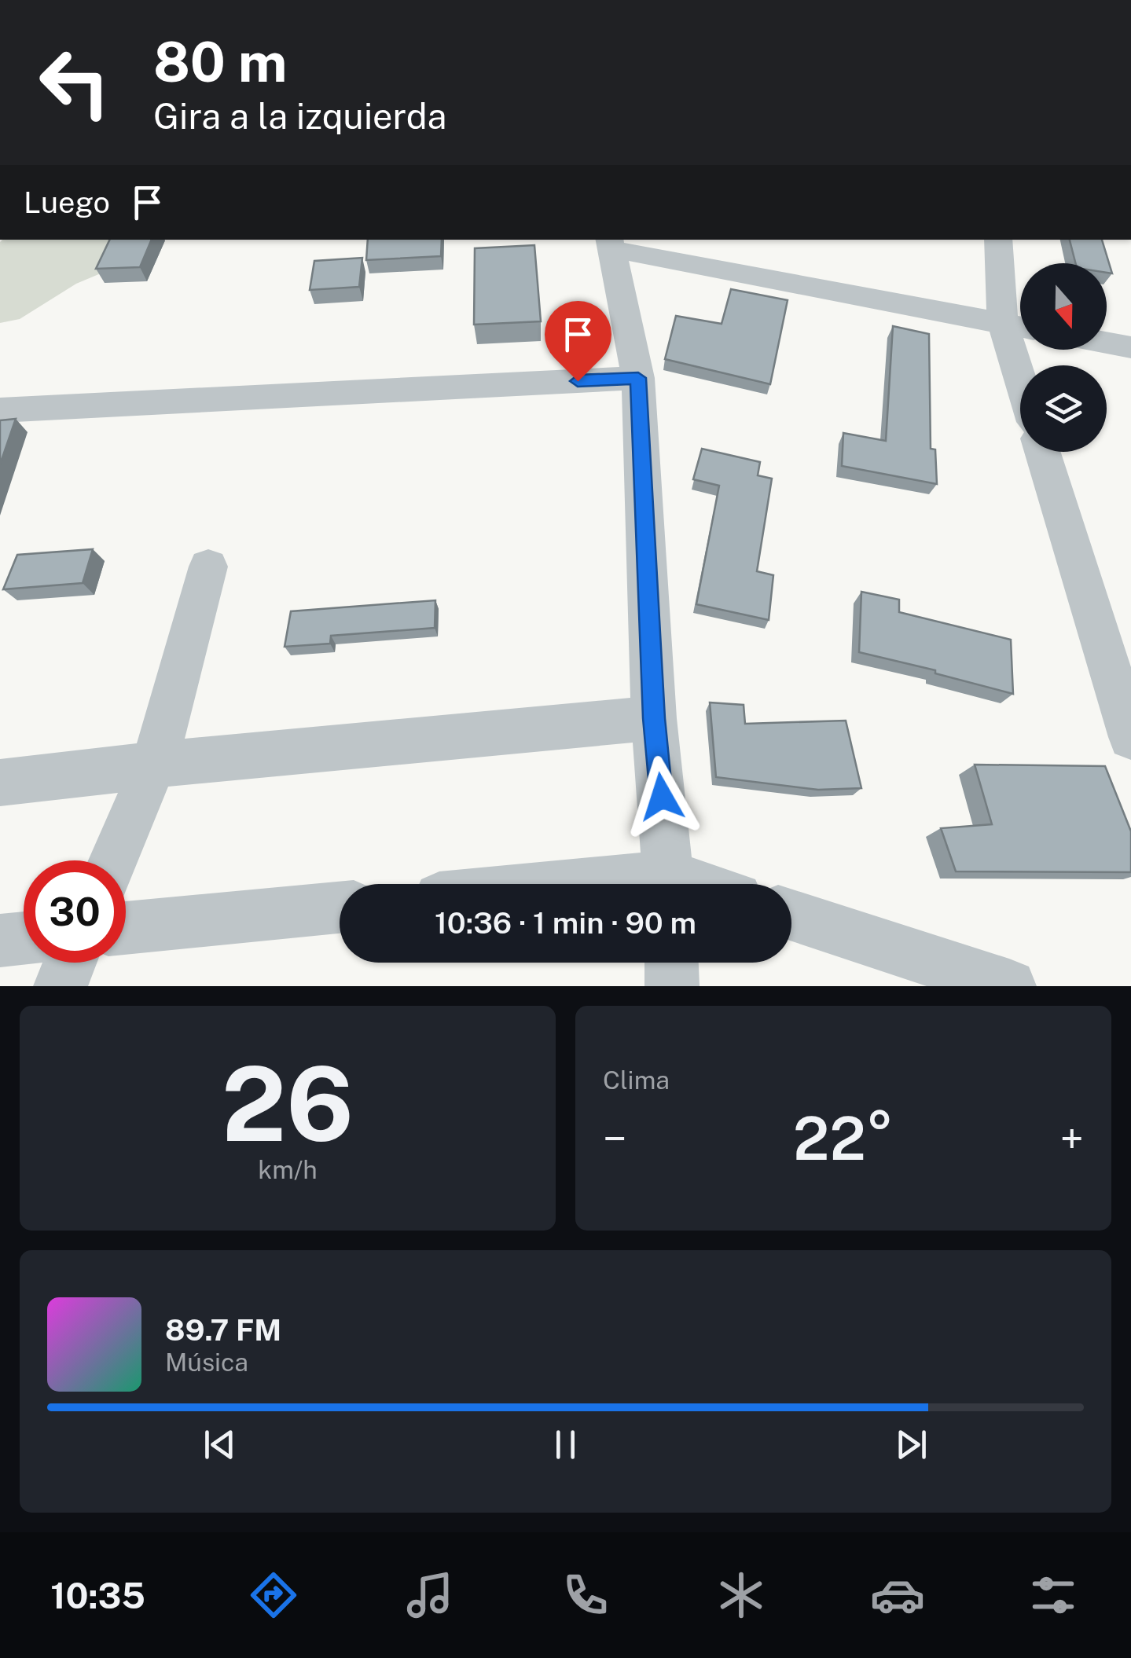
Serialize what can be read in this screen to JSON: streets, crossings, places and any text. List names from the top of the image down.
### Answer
{
  "north": "bottom",
  "page": {
    "turn": ["80 m", "Gira a la izquierda"],
    "then": "Luego",
    "limit": "30",
    "trip": "10:36 · 1 min · 90 m",
    "tile": [
      ["26", "km/h"],
      "Clima"
    ],
    "heat": ["−", "22°", "+"],
    "song": ["89.7 FM", "Música"],
    "tabs": "10:35"
  }
}
